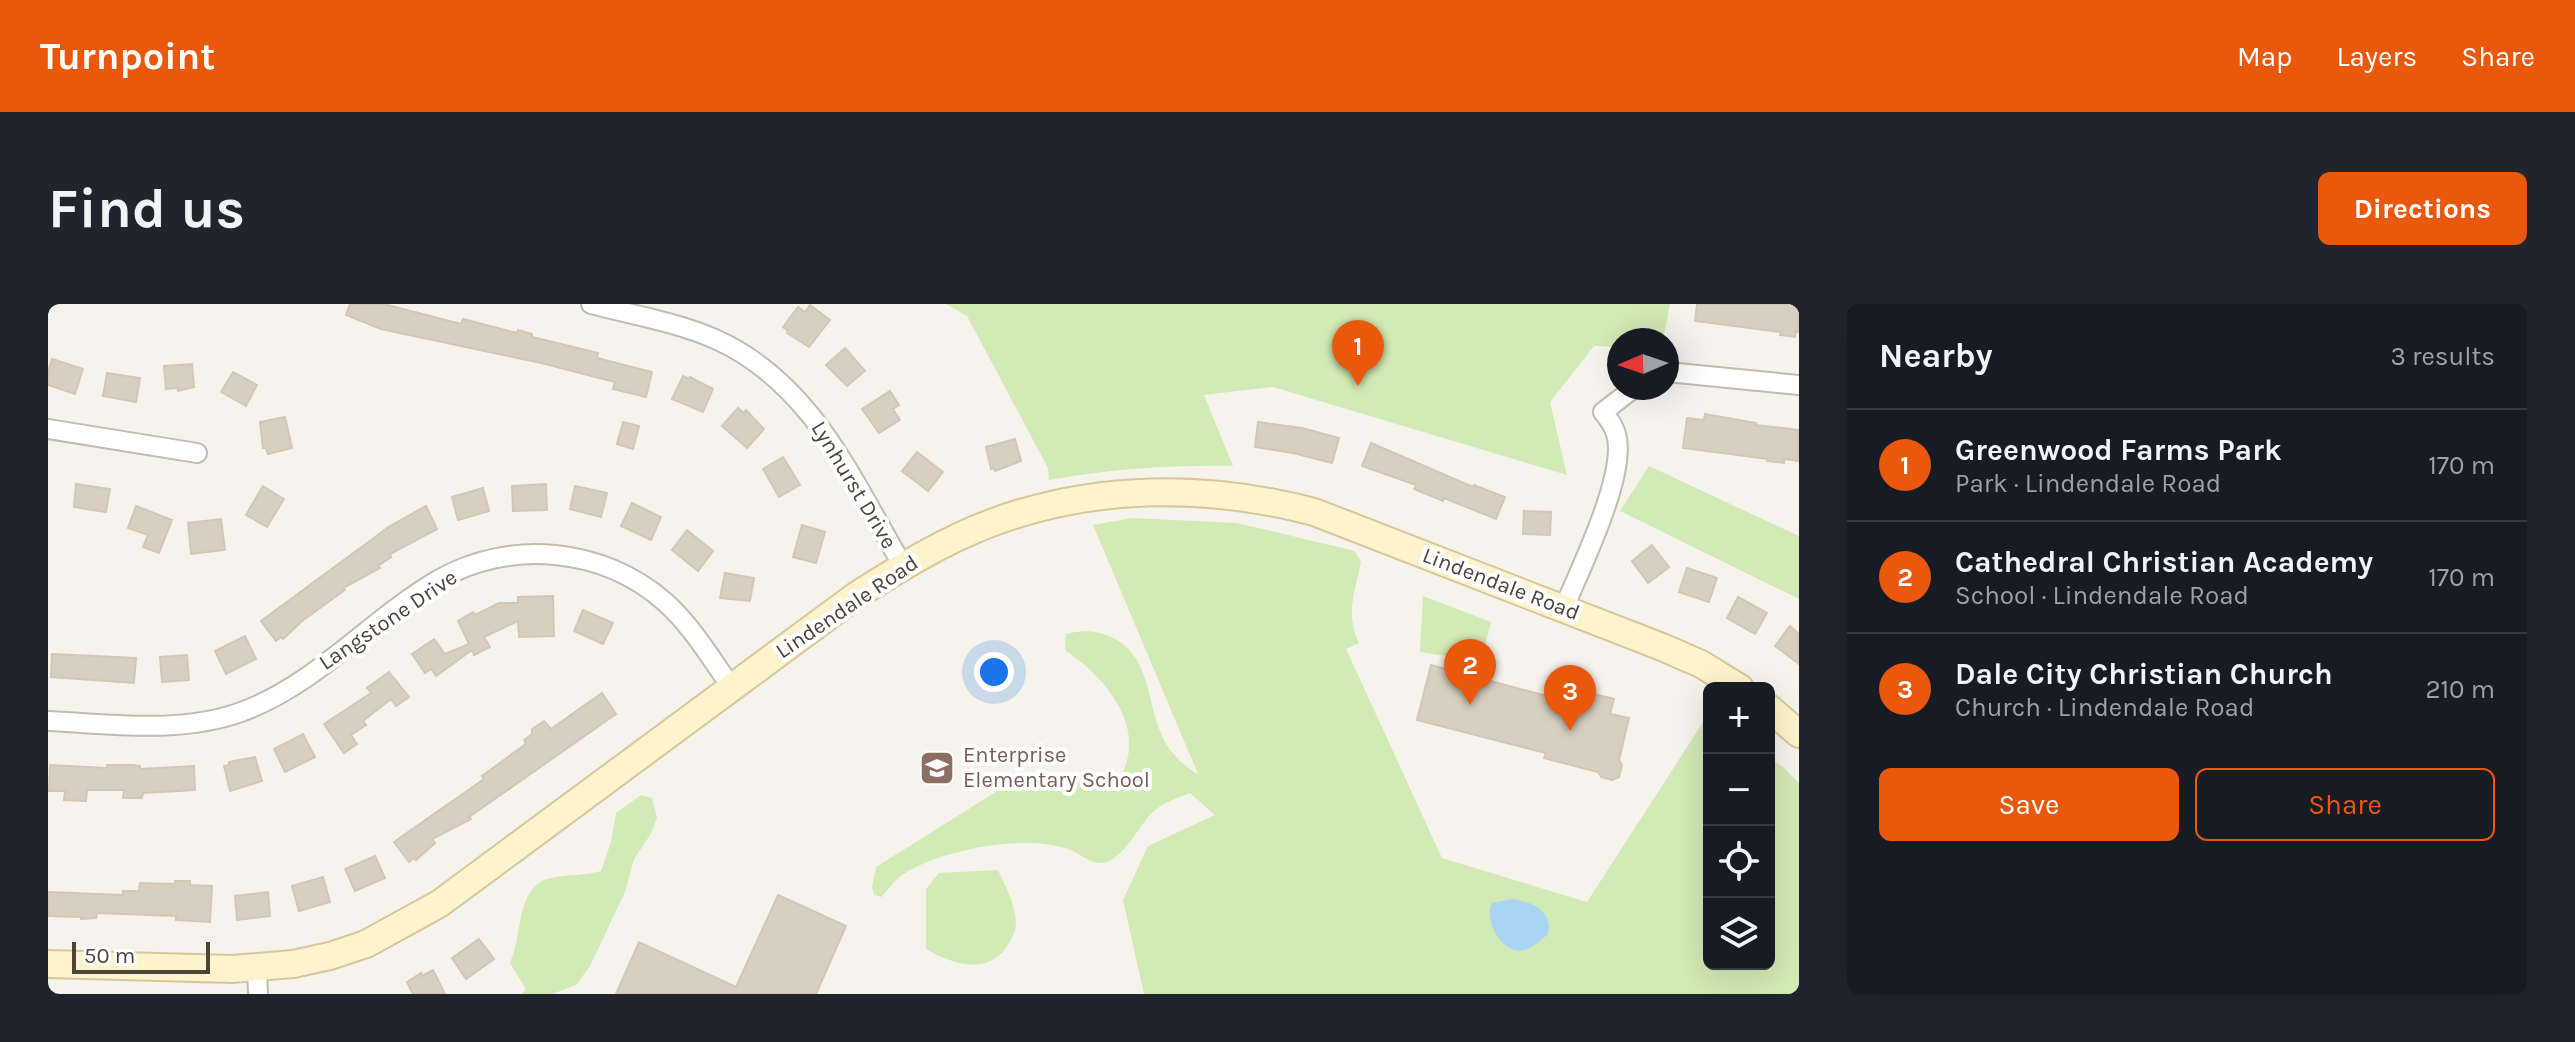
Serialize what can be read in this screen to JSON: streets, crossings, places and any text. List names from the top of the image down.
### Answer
{
  "streets": {
    "street": ["Lynhurst Drive", "Lindendale Road", "Langstone Drive"]
  },
  "crossings": [
    ["Lynhurst Drive", "Lindendale Road"],
    ["Lindendale Road", "Langstone Drive"]
  ],
  "places": {
    "school or university": ["Enterprise Elementary School"]
  },
  "scale_bar": "50 m",
  "north": "left",
  "page": {
    "header": "Turnpoint",
    "nav": ["Map", "Layers", "Share"],
    "buttons": [
      "Directions",
      ["Save", "Share"]
    ],
    "title": "Find us",
    "heading": ["Nearby", "3 results"],
    "pins": ["1", "2", "3"],
    "list": [
      {
        "mark": "1",
        "name": "Greenwood Farms Park",
        "note": "Park · Lindendale Road",
        "value": "170 m"
      },
      {
        "mark": "2",
        "name": "Cathedral Christian Academy",
        "note": "School · Lindendale Road",
        "value": "170 m"
      },
      {
        "mark": "3",
        "name": "Dale City Christian Church",
        "note": "Church · Lindendale Road",
        "value": "210 m"
      }
    ],
    "map_buttons": ["+", "−"],
    "scale": "50 m"
  }
}
